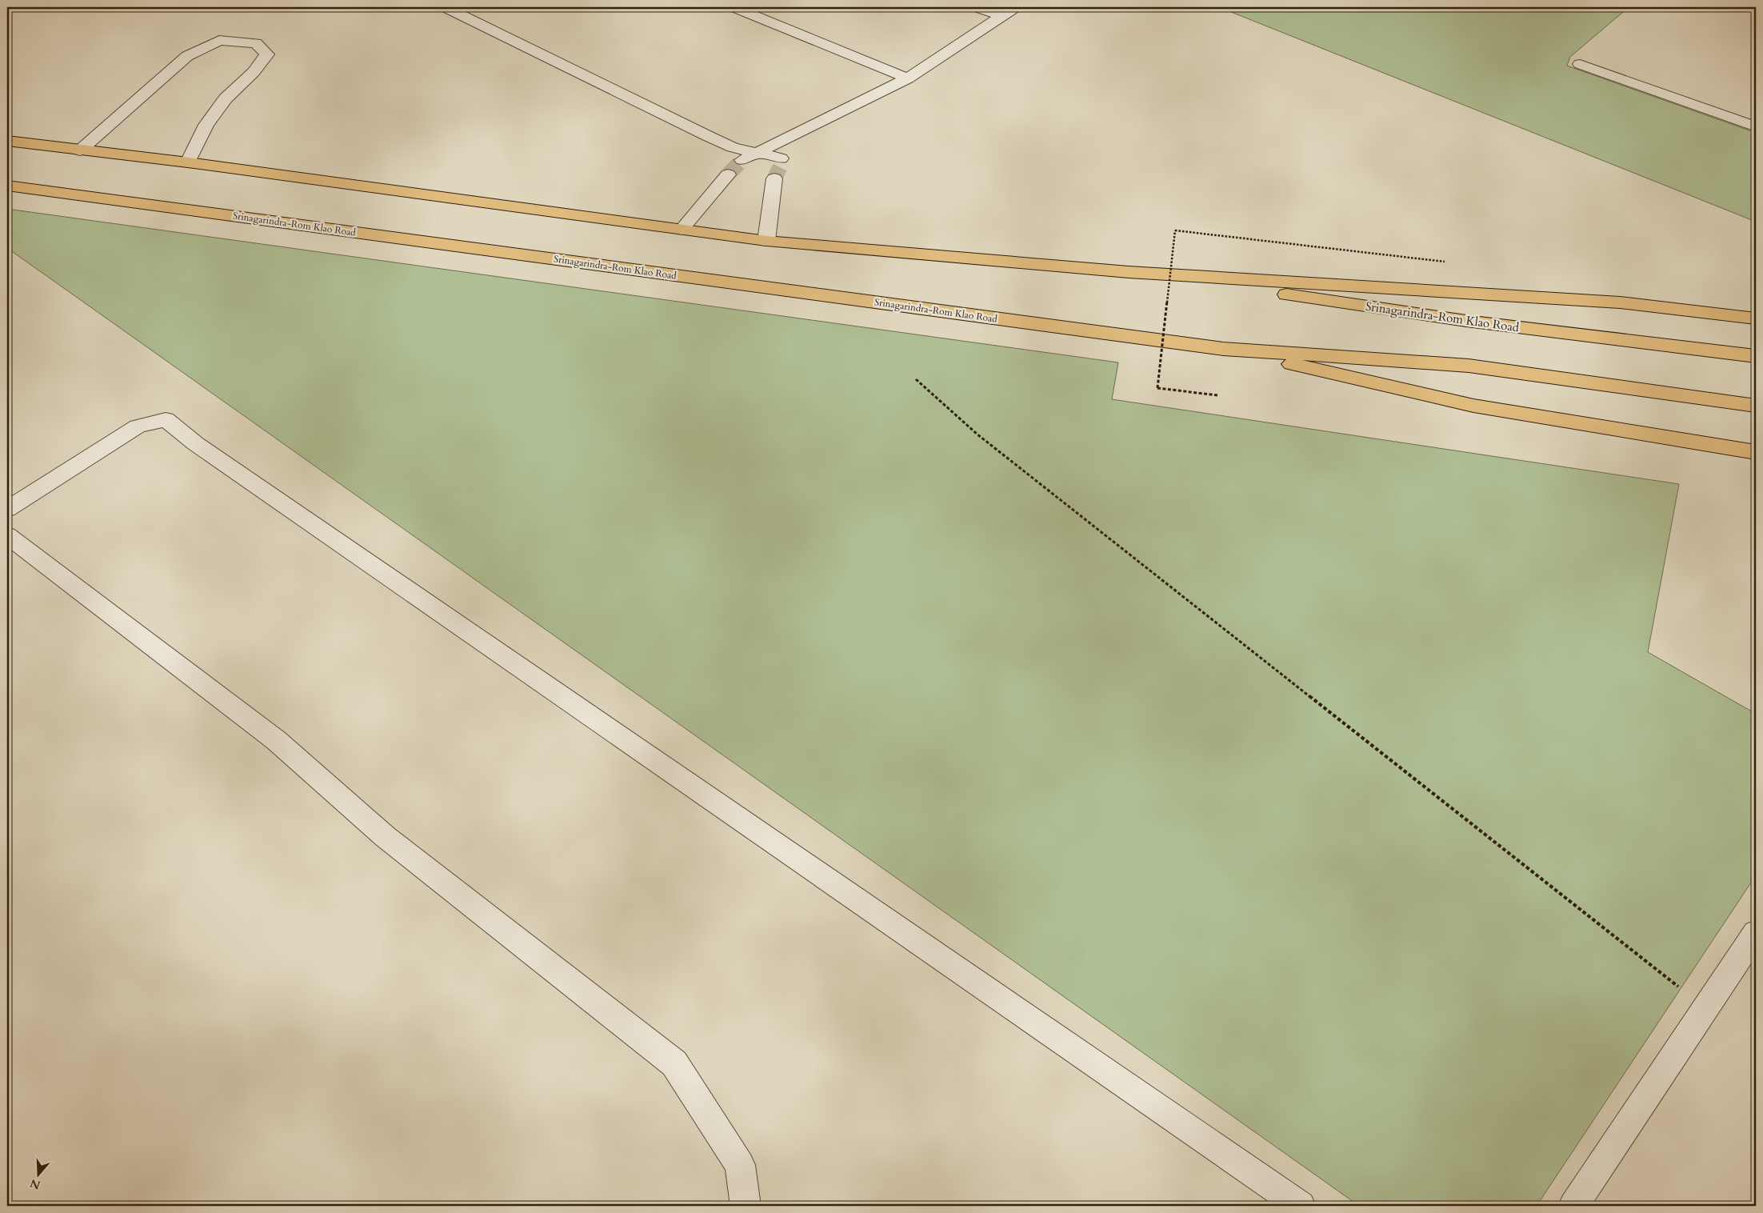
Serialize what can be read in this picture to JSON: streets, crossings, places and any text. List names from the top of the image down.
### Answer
{
  "streets": {
    "main road": ["Srinagarindra-Rom Klao Road"]
  },
  "north": "bottom"
}
